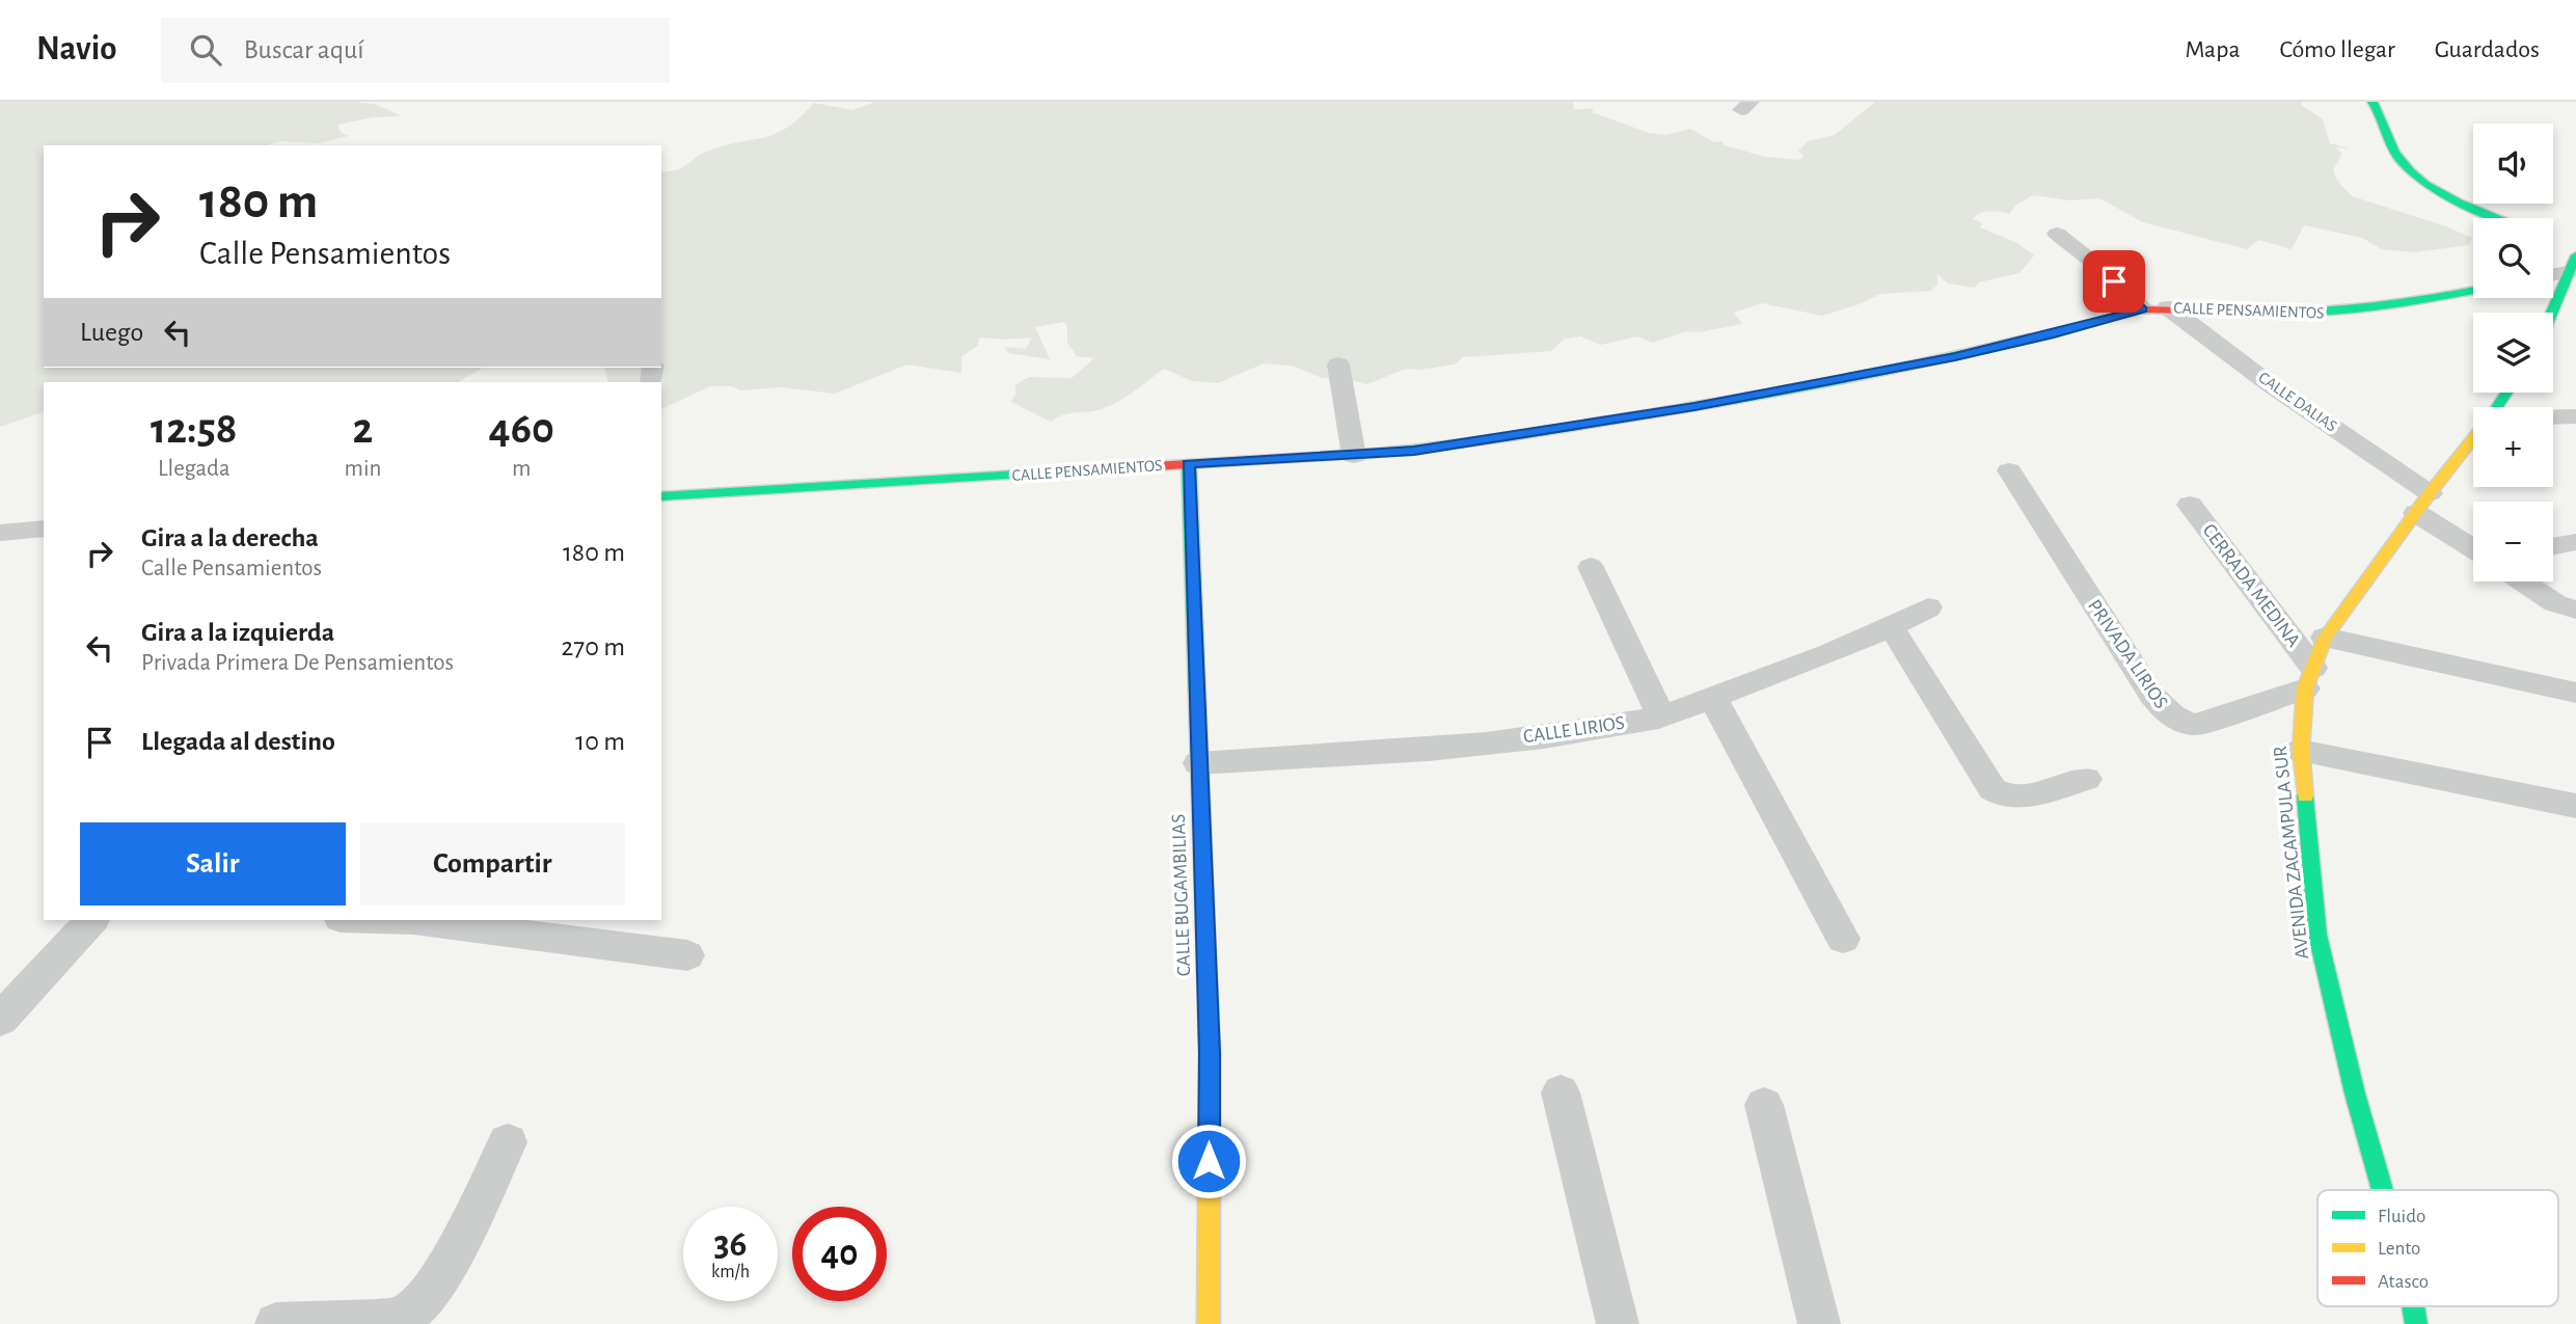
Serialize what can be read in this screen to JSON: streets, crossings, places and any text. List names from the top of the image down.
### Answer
{
  "streets": {
    "street": [
      "CALLE PENSAMIENTOS",
      "CALLE DALIAS",
      "CERRADA MEDINA",
      "PRIVADA LIRIOS",
      "CALLE LIRIOS",
      "AVENIDA ZACAMPULA SUR",
      "CALLE BUGAMBILIAS"
    ]
  },
  "crossings": [
    ["CALLE PENSAMIENTOS", "CALLE DALIAS"],
    ["CALLE PENSAMIENTOS", "CALLE BUGAMBILIAS"],
    ["CALLE DALIAS", "AVENIDA ZACAMPULA SUR"],
    ["CERRADA MEDINA", "PRIVADA LIRIOS"],
    ["CERRADA MEDINA", "AVENIDA ZACAMPULA SUR"],
    ["PRIVADA LIRIOS", "AVENIDA ZACAMPULA SUR"],
    ["CALLE LIRIOS", "CALLE BUGAMBILIAS"]
  ],
  "legend": ["Fluido", "Lento", "Atasco"],
  "page": {
    "header": "Navio",
    "search": "Buscar aquí",
    "nav": ["Mapa", "Cómo llegar", "Guardados"],
    "map_buttons": ["+", "−"],
    "turn": ["180 m", "Calle Pensamientos"],
    "then": "Luego",
    "eta": [
      "12:58",
      "Llegada",
      "2",
      "min",
      "460",
      "m"
    ],
    "list": [
      {
        "name": "Gira a la derecha",
        "note": "Calle Pensamientos",
        "value": "180 m"
      },
      {
        "name": "Gira a la izquierda",
        "note": "Privada Primera De Pensamientos",
        "value": "270 m"
      },
      {
        "name": "Llegada al destino",
        "value": "10 m"
      }
    ],
    "buttons": ["Salir", "Compartir"],
    "speed": "36 km/h",
    "limit": "40"
  }
}
